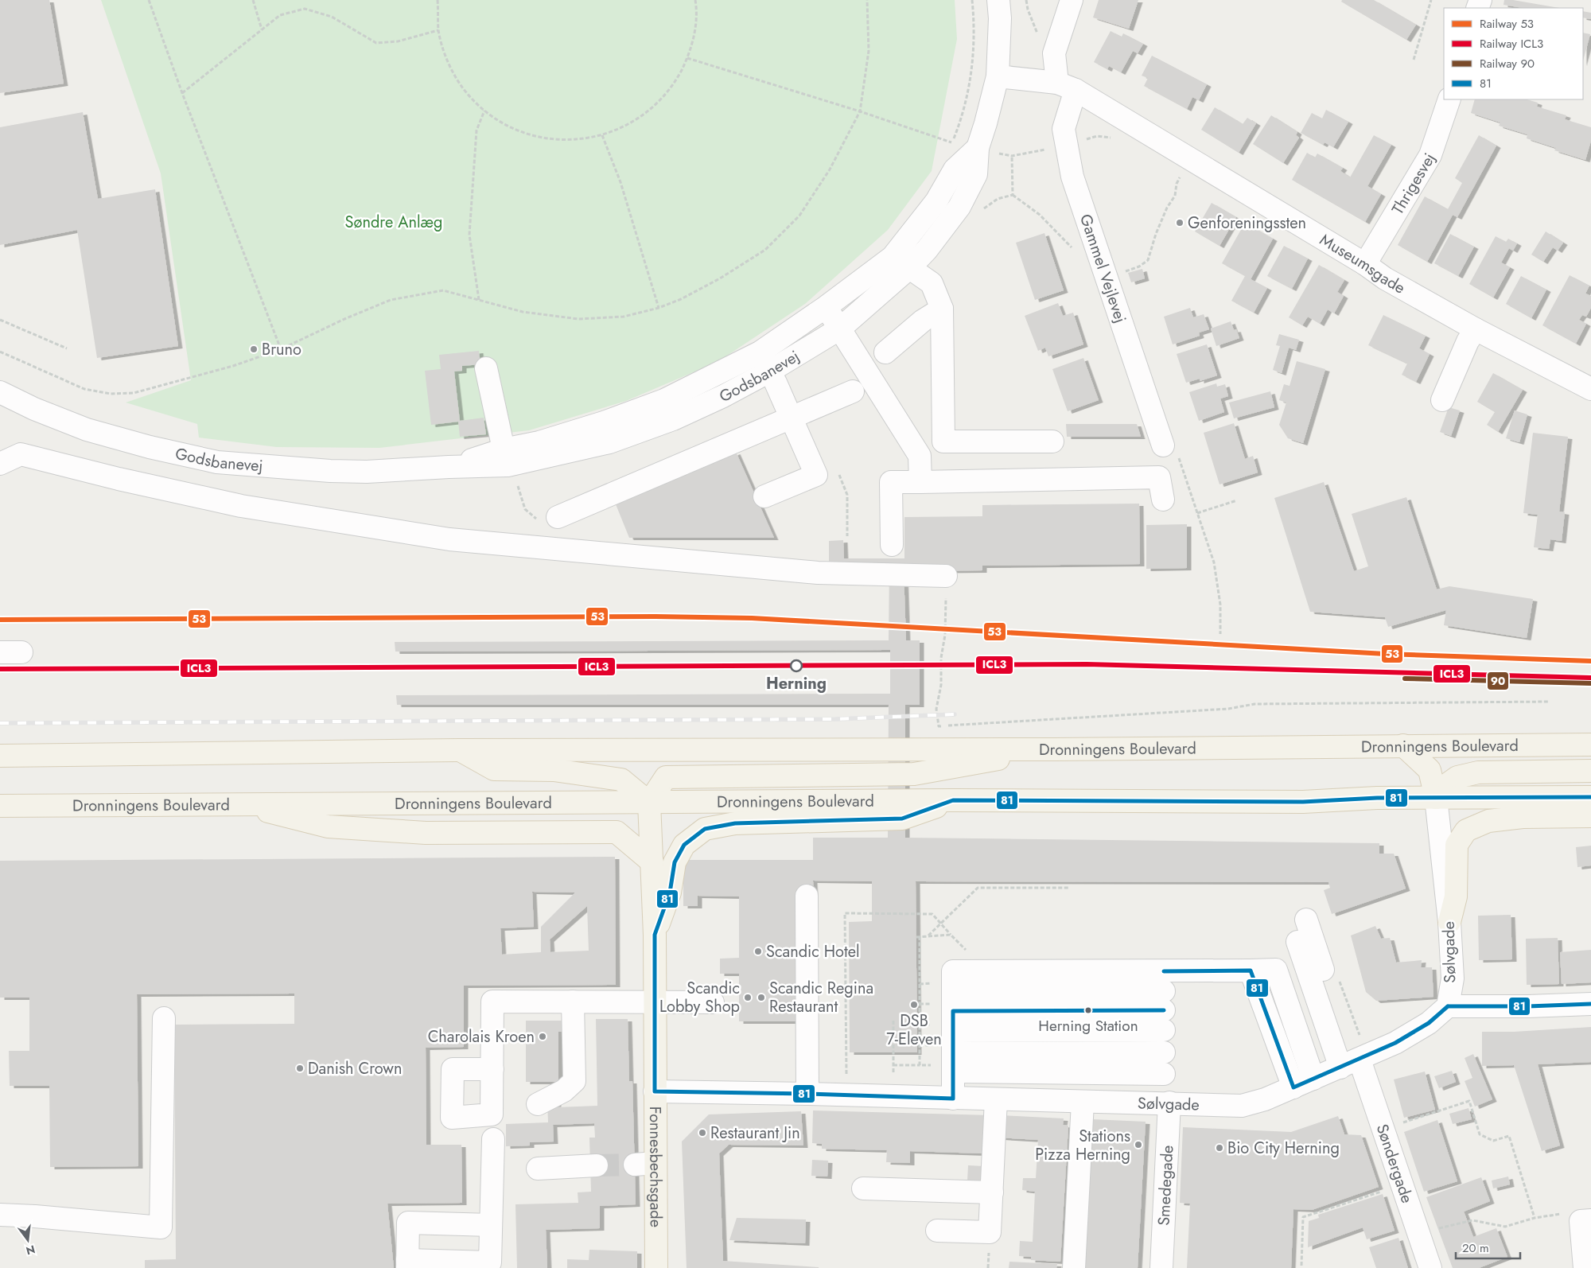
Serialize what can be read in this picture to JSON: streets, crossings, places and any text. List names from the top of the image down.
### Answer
{
  "streets": {
    "main road": ["Dronningens Boulevard", "Fonnesbechsgade"],
    "street": [
      "Thrigesvej",
      "Museumsgade",
      "Gammel Vejlevej",
      "Godsbanevej",
      "Sølvgade",
      "Søndergade",
      "Smedegade"
    ]
  },
  "crossings": [
    ["Thrigesvej", "Museumsgade"],
    ["Museumsgade", "Gammel Vejlevej"],
    ["Museumsgade", "Godsbanevej"],
    ["Dronningens Boulevard", "Sølvgade"],
    ["Dronningens Boulevard", "Fonnesbechsgade"],
    ["Sølvgade", "Søndergade"],
    ["Sølvgade", "Fonnesbechsgade"],
    ["Sølvgade", "Smedegade"]
  ],
  "parks": ["Søndre Anlæg"],
  "places": [
    "Genforeningssten",
    "Bruno",
    "Herning",
    "Scandic Hotel",
    "Scandic Lobby Shop",
    "Scandic Regina Restaurant",
    "DSB 7-Eleven",
    "Herning Station",
    "Charolais Kroen",
    "Danish Crown",
    "Restaurant Jin",
    "Stations Pizza Herning",
    "Bio City Herning"
  ],
  "lines": [
    "rail line 53",
    "rail line ICL3",
    "rail line 90",
    "transit line 81"
  ],
  "legend": [
    "Railway 53",
    "Railway ICL3",
    "Railway 90",
    "81"
  ],
  "scale_bar": "20 m",
  "north": "bottom"
}
